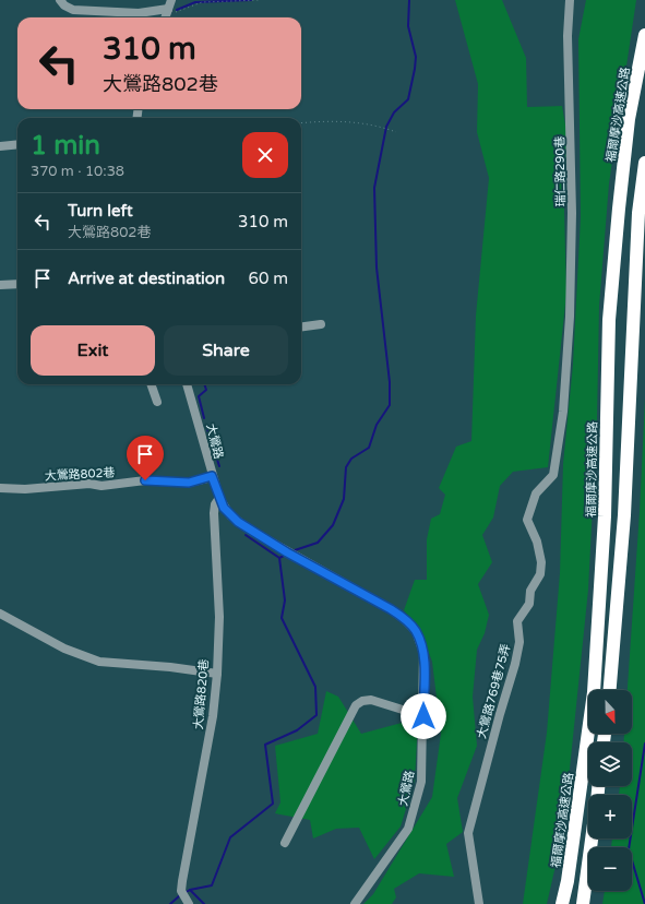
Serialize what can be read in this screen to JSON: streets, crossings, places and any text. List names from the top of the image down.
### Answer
{
  "streets": {
    "highway": ["福爾摩沙高速公路"],
    "street": [
      "瑞仁路290巷",
      "大鶯路",
      "大鶯路802巷",
      "大鶯路769巷75弄",
      "大鶯路820巷"
    ]
  },
  "crossings": [
    ["瑞仁路290巷", "大鶯路769巷75弄"],
    ["大鶯路", "大鶯路802巷"],
    ["大鶯路", "大鶯路820巷"]
  ],
  "north": "bottom",
  "page": {
    "turn": ["310 m", "大鶯路802巷"],
    "heading": ["1 min", "370 m · 10:38"],
    "list": [
      {
        "name": "Turn left",
        "note": "大鶯路802巷",
        "value": "310 m"
      },
      {
        "name": "Arrive at destination",
        "value": "60 m"
      }
    ],
    "buttons": ["Exit", "Share"],
    "map_buttons": ["+", "−"]
  }
}
